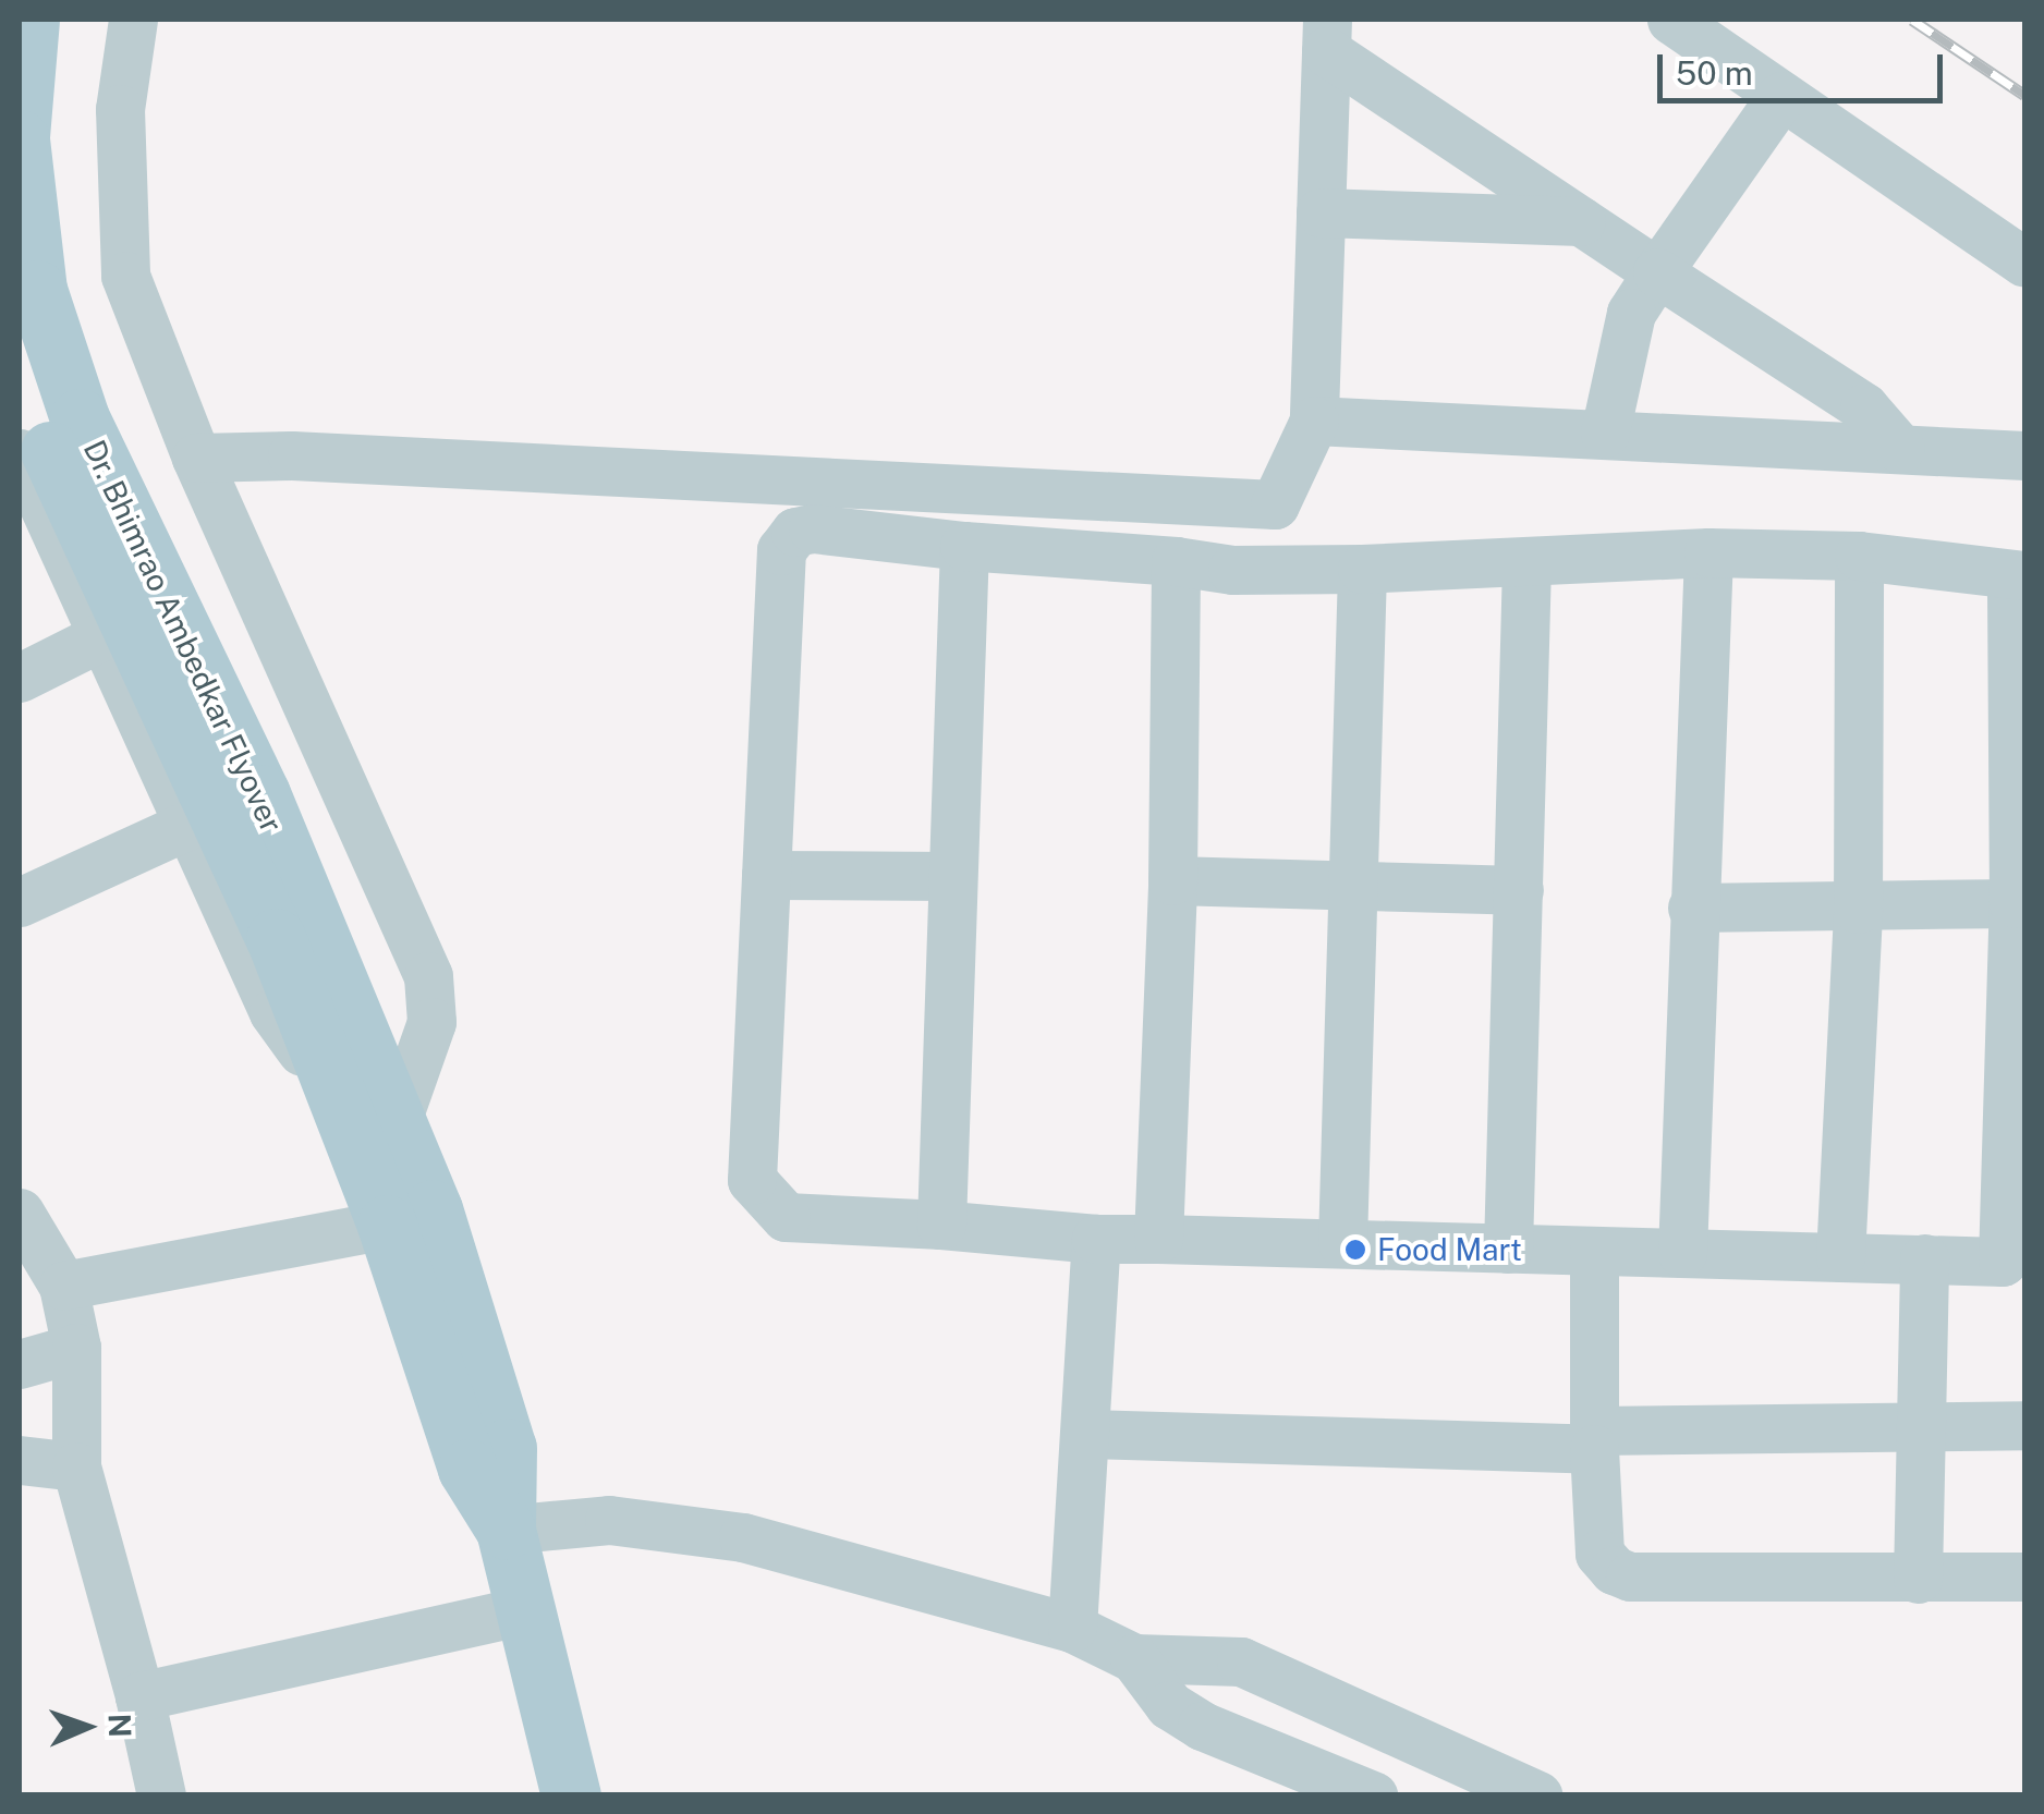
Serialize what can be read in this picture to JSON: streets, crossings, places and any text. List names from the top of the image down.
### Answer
{
  "streets": {
    "main road": ["Dr. Bhimrao Ambedkar Flyover"]
  },
  "places": ["Food Mart"],
  "scale_bar": "50 m",
  "north": "right"
}
